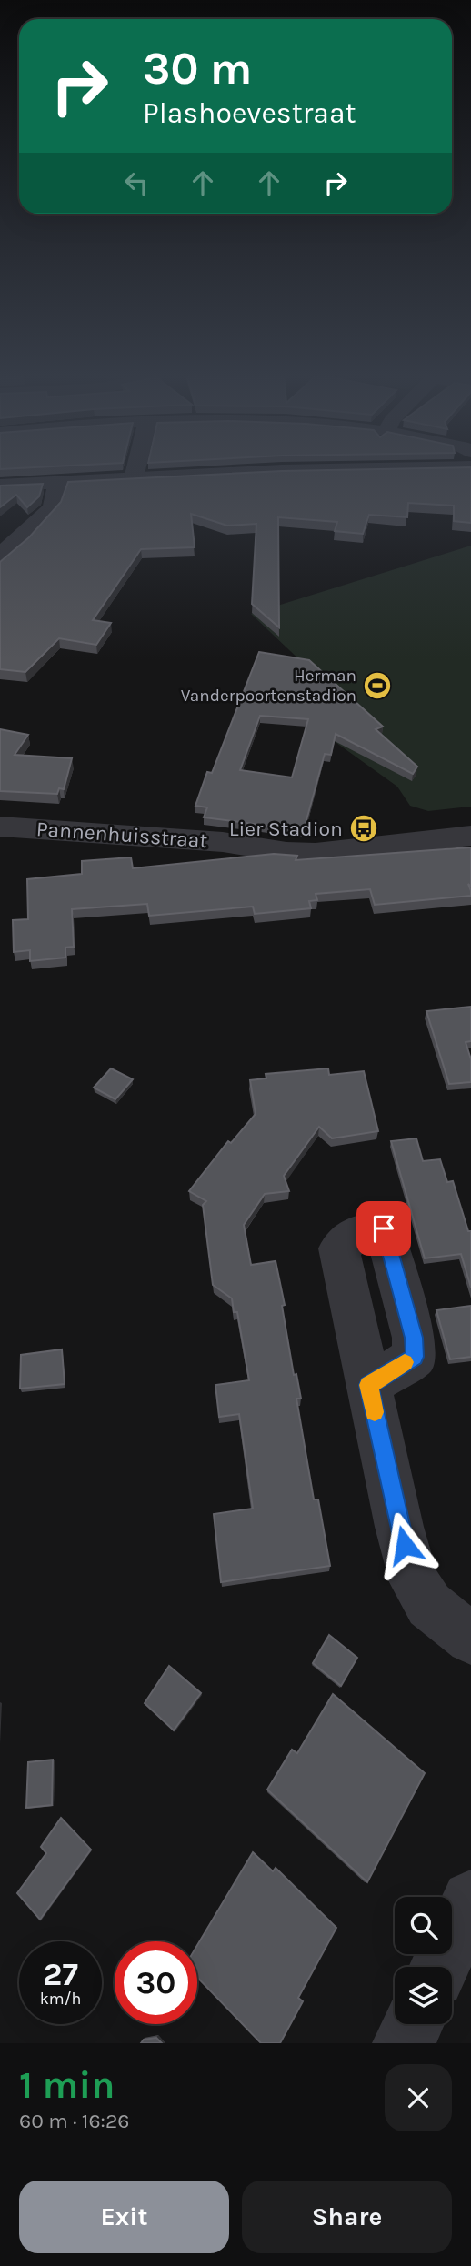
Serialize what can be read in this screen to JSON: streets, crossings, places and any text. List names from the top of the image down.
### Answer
{
  "streets": {
    "street": ["Pannenhuisstraat"]
  },
  "places": {
    "sports": ["Herman Vanderpoortenstadion"],
    "bus stop": ["Lier Stadion"]
  },
  "page": {
    "turn": ["30 m", "Plashoevestraat"],
    "speed": "27 km/h",
    "limit": "30",
    "heading": ["1 min", "60 m · 16:26"],
    "buttons": ["Exit", "Share"]
  }
}
